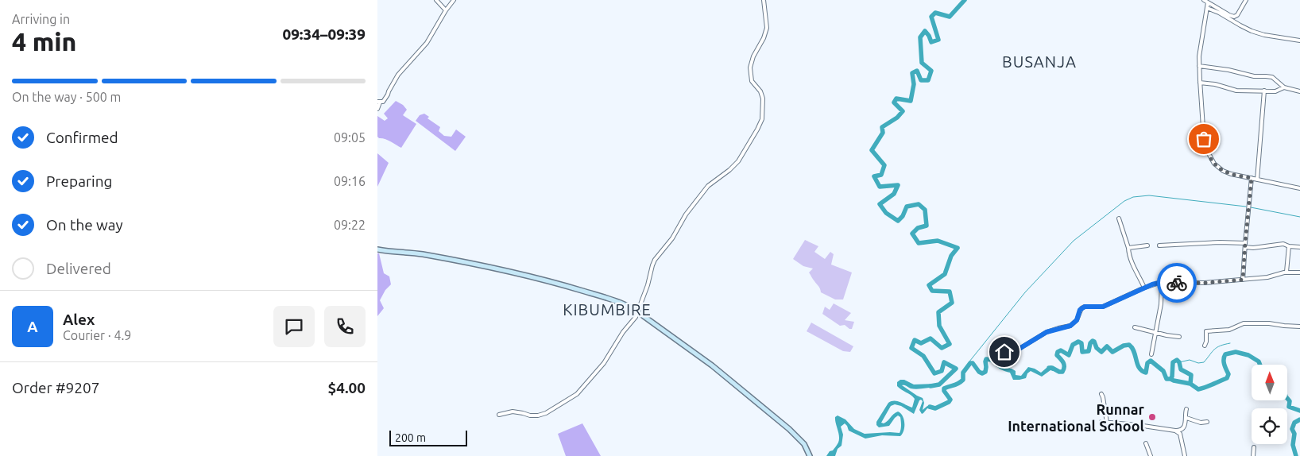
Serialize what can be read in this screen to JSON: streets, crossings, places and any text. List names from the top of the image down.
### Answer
{
  "districts": ["BUSANJA", "KIBUMBIRE"],
  "places": ["Runnar International School"],
  "scale_bar": "200 m",
  "north": "top",
  "page": {
    "heading": ["4 min", "Arriving in", "09:34–09:39"],
    "panel": [
      "Alex",
      "Courier · 4.9",
      "Order #9207",
      "$4.00"
    ],
    "bar": "On the way · 500 m",
    "list": [
      ["Confirmed", "09:05"],
      ["Preparing", "09:16"],
      ["On the way", "09:22"],
      "Delivered"
    ],
    "round": "A",
    "scale": "200 m"
  }
}
